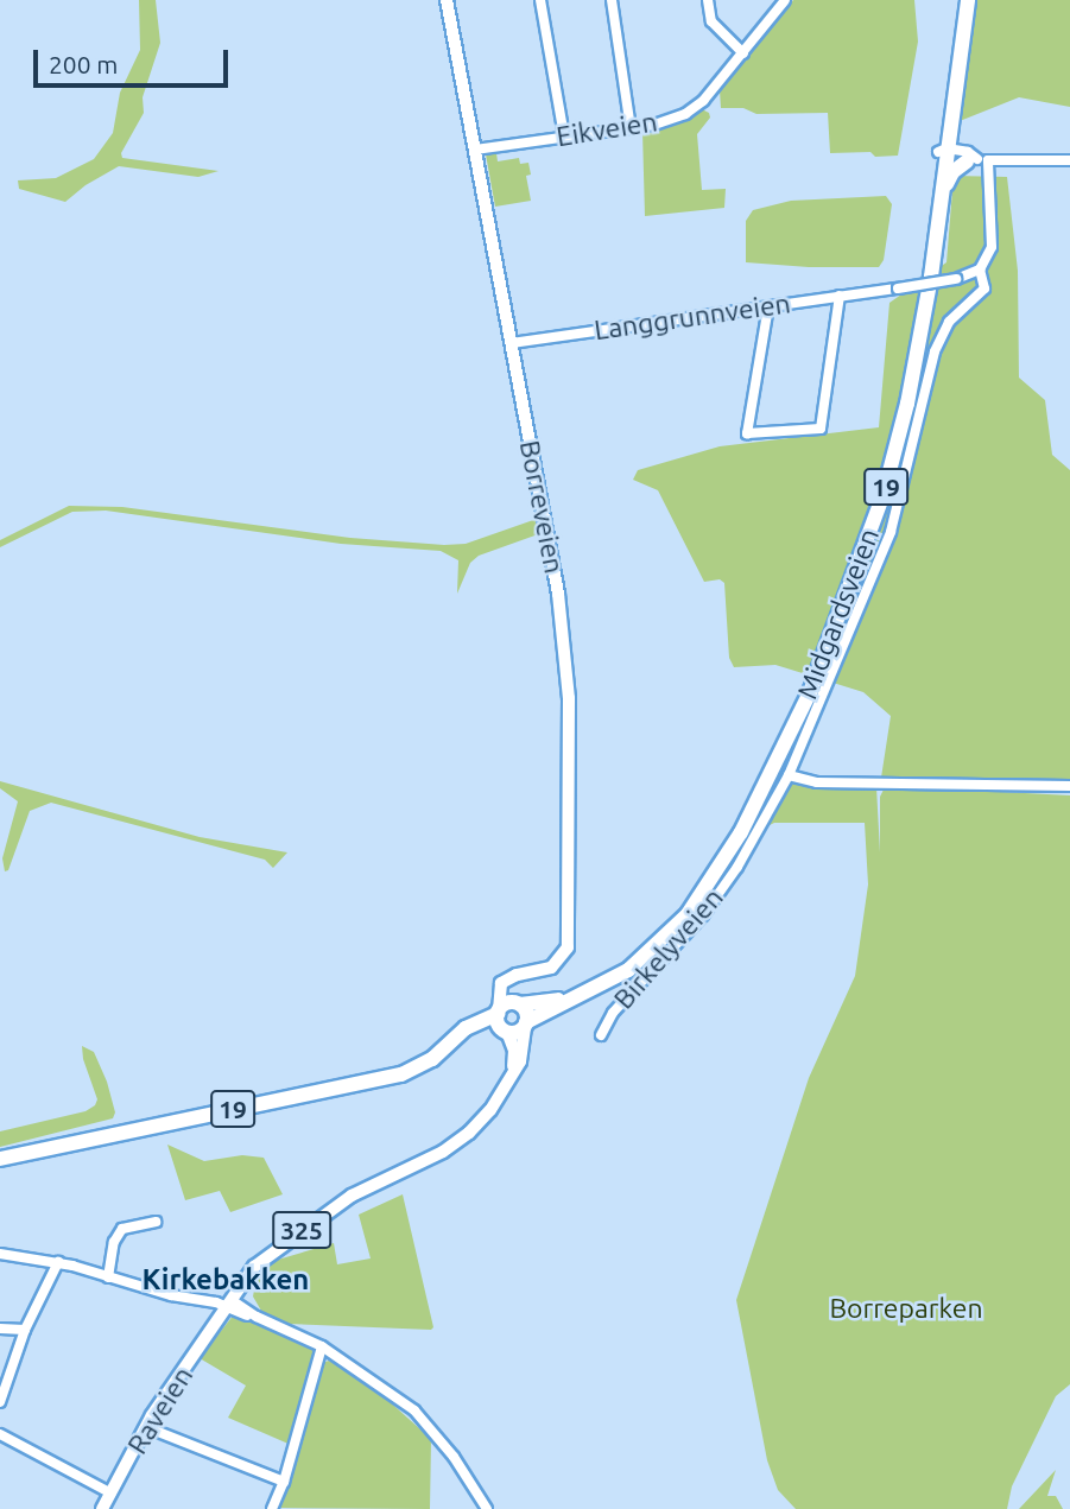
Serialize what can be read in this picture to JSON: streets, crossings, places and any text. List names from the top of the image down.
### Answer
{
  "streets": {
    "highway": ["19", "Midgardsveien"],
    "main road": ["Borreveien", "325", "Raveien"],
    "street": ["Eikveien", "Langgrunnveien", "Birkelyveien"]
  },
  "crossings": [
    ["Eikveien", "Borreveien"],
    ["Langgrunnveien", "Borreveien"],
    ["Langgrunnveien", "Birkelyveien"],
    ["19", "Midgardsveien"],
    ["19", "325"],
    ["Midgardsveien", "325"],
    ["325", "Raveien"]
  ],
  "districts": ["Kirkebakken"],
  "parks": ["Borreparken"],
  "scale_bar": "200 m"
}
